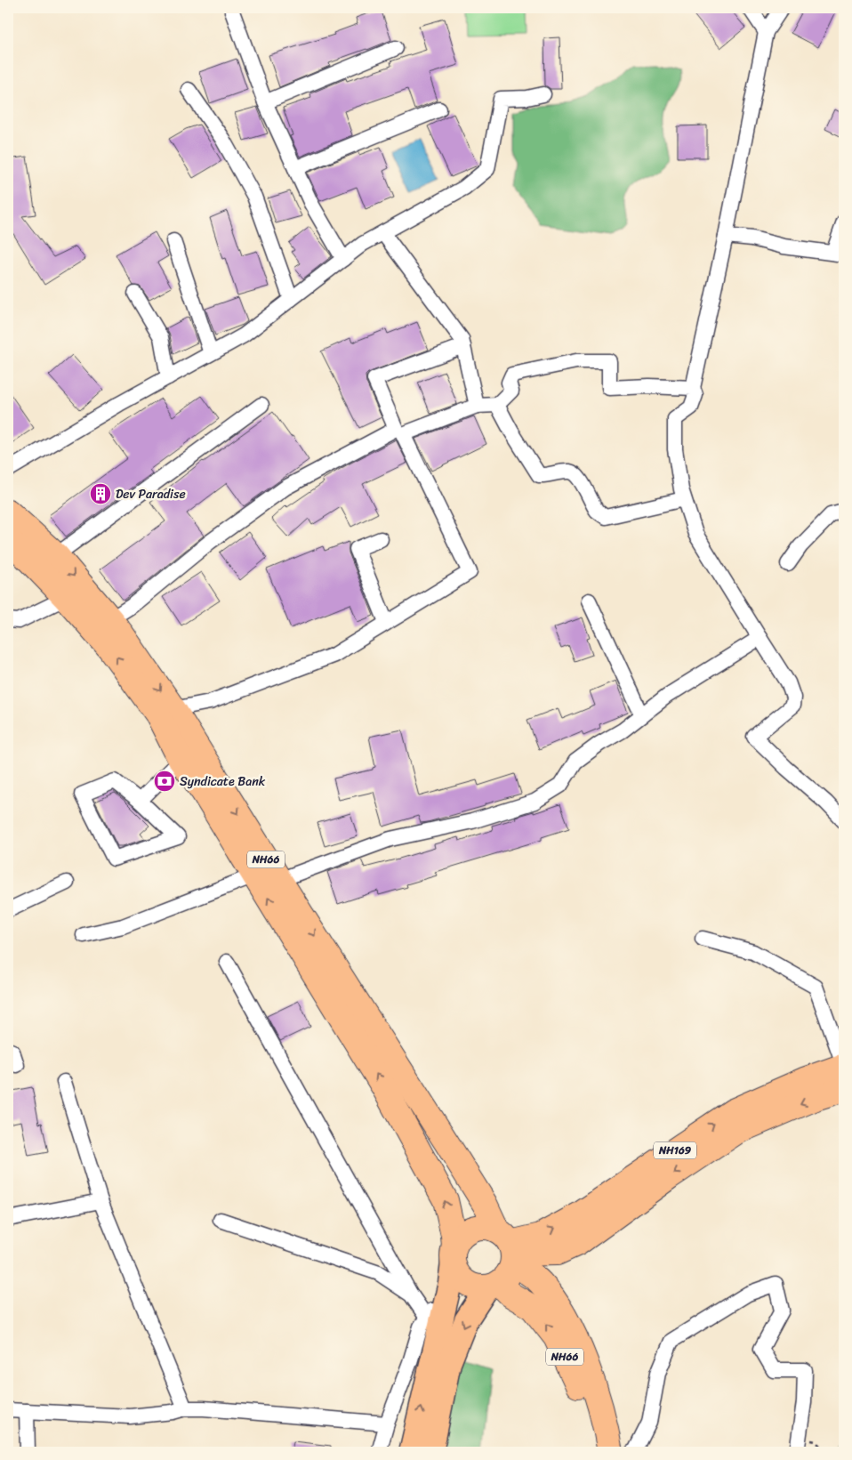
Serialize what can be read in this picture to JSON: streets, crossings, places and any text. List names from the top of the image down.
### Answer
{
  "streets": {
    "highway": ["NH66", "NH169"]
  },
  "crossings": [
    ["NH66", "NH169"]
  ],
  "places": {
    "building": ["Dev Paradise"],
    "bank": ["Syndicate Bank"]
  }
}
